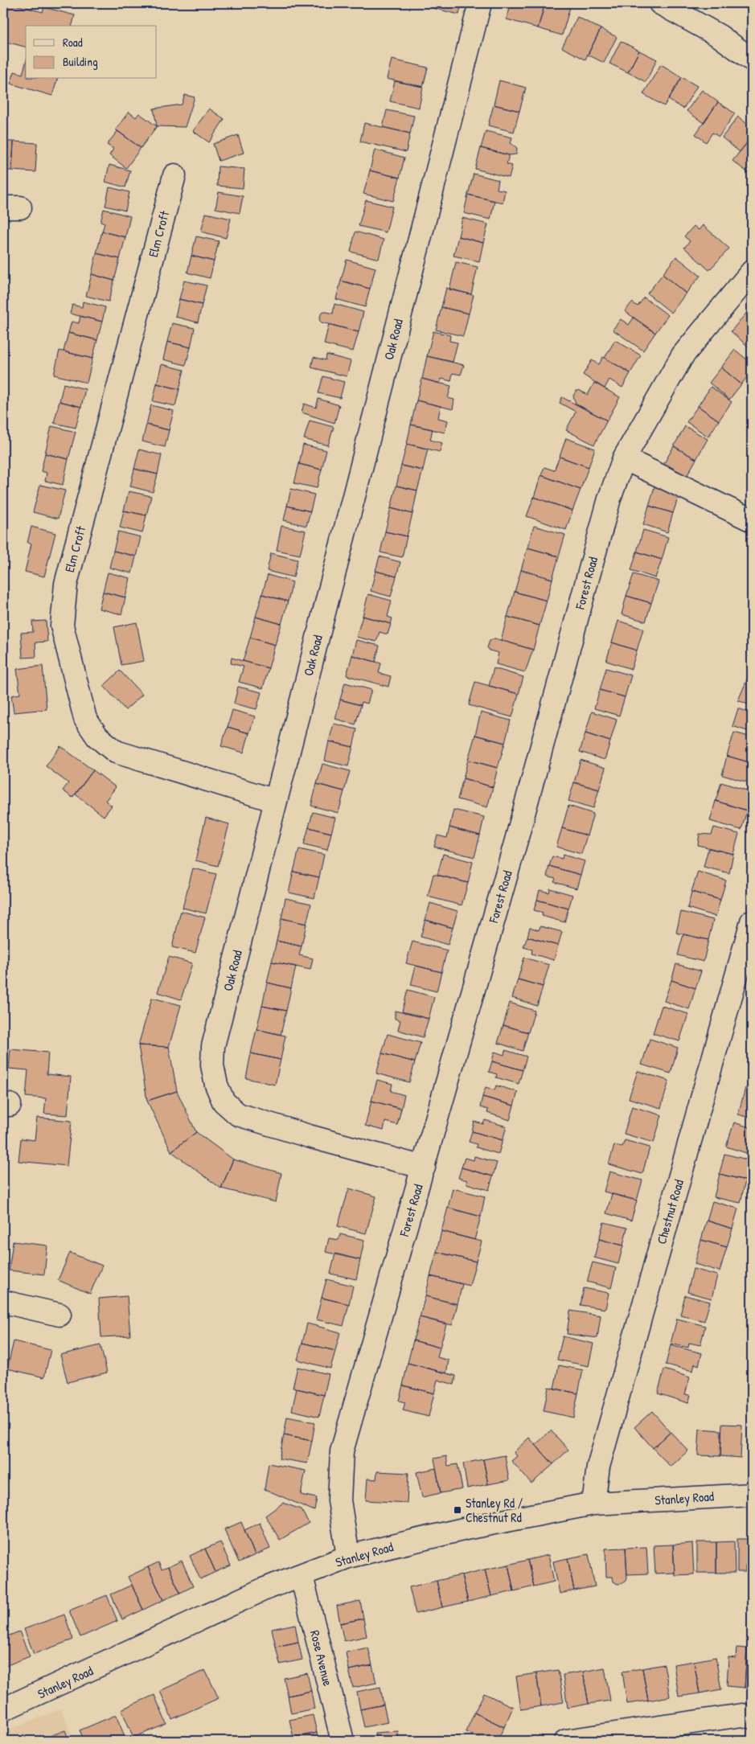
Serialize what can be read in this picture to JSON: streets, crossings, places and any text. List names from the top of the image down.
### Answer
{
  "streets": {
    "street": [
      "Elm Croft",
      "Oak Road",
      "Forest Road",
      "Chestnut Road",
      "Stanley Road",
      "Rose Avenue"
    ]
  },
  "crossings": [
    ["Elm Croft", "Oak Road"],
    ["Oak Road", "Forest Road"],
    ["Forest Road", "Stanley Road"],
    ["Chestnut Road", "Stanley Road"],
    ["Stanley Road", "Rose Avenue"]
  ],
  "places": {
    "transit": ["Stanley Rd / Chestnut Rd"]
  },
  "legend": ["Road", "Building"]
}
